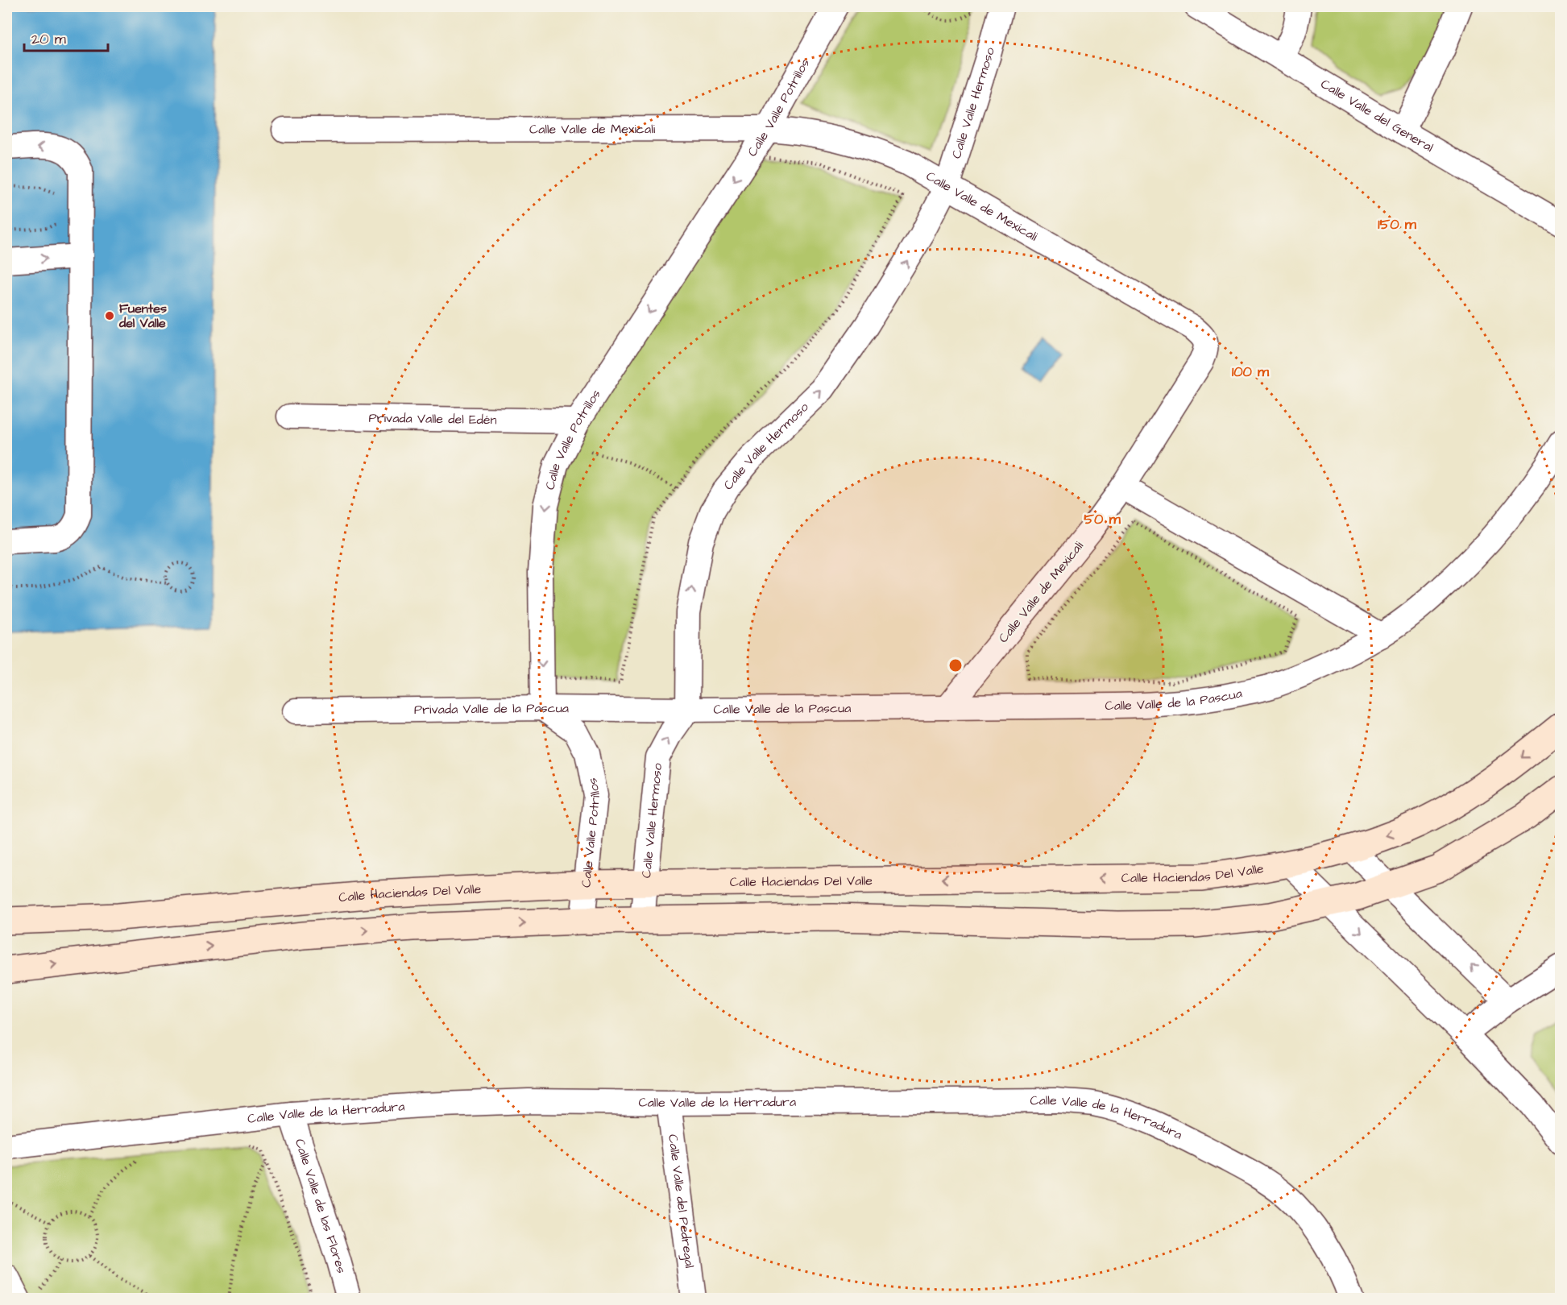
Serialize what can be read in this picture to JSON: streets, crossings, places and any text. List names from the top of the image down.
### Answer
{
  "streets": {
    "main road": ["Calle Haciendas Del Valle"],
    "street": [
      "Calle Valle Hermoso",
      "Calle Valle Potrillos",
      "Calle Valle del General",
      "Calle Valle de Mexicali",
      "Privada Valle del Edén",
      "Calle Valle de la Pascua",
      "Privada Valle de la Pascua",
      "Calle Valle de la Herradura",
      "Calle Valle del Pedregal",
      "Calle Valle de las Flores"
    ]
  },
  "crossings": [
    ["Calle Valle Hermoso", "Calle Valle de Mexicali"],
    ["Calle Valle Hermoso", "Calle Valle de la Pascua"],
    ["Calle Valle Hermoso", "Privada Valle de la Pascua"],
    ["Calle Valle Hermoso", "Calle Haciendas Del Valle"],
    ["Calle Valle Potrillos", "Calle Valle de Mexicali"],
    ["Calle Valle Potrillos", "Privada Valle del Edén"],
    ["Calle Valle Potrillos", "Privada Valle de la Pascua"],
    ["Calle Valle Potrillos", "Calle Haciendas Del Valle"],
    ["Calle Valle de Mexicali", "Calle Valle de la Pascua"],
    ["Calle Valle de la Pascua", "Privada Valle de la Pascua"],
    ["Calle Valle de la Herradura", "Calle Valle del Pedregal"],
    ["Calle Valle de la Herradura", "Calle Valle de las Flores"]
  ],
  "one_way": ["Calle Valle Hermoso", "Calle Valle Potrillos"],
  "places": ["Fuentes del Valle"],
  "scale_bar": "20 m",
  "rings": ["150 m", "100 m", "50 m"]
}
